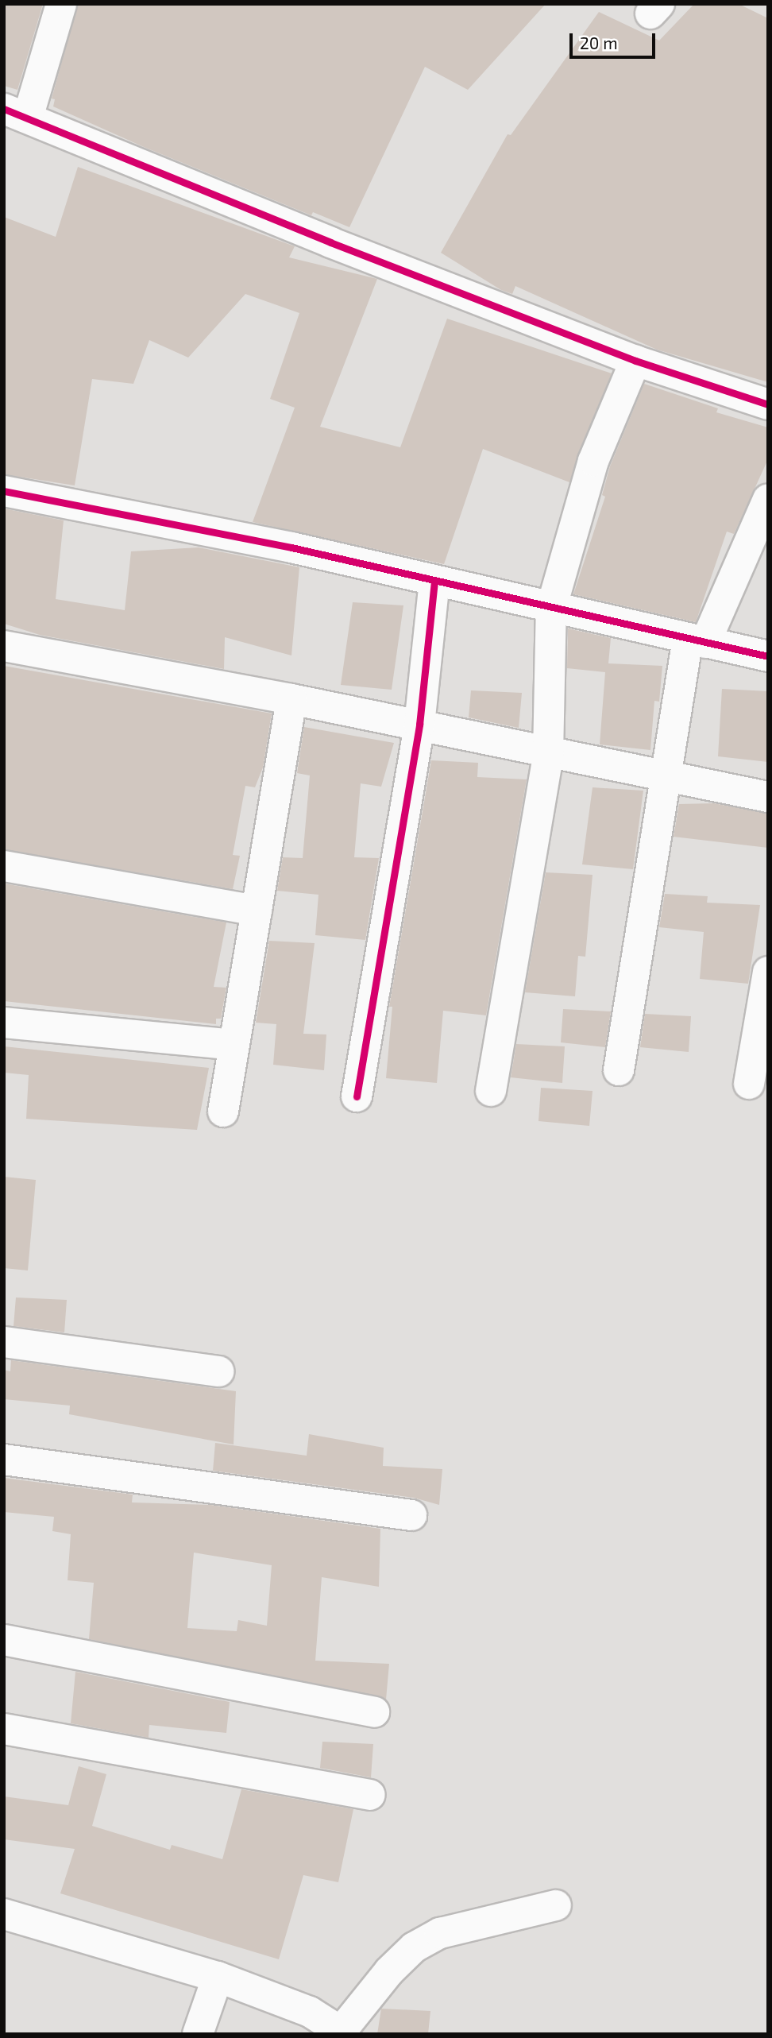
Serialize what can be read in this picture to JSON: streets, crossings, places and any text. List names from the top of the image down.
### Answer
{
  "scale_bar": "20 m"
}
